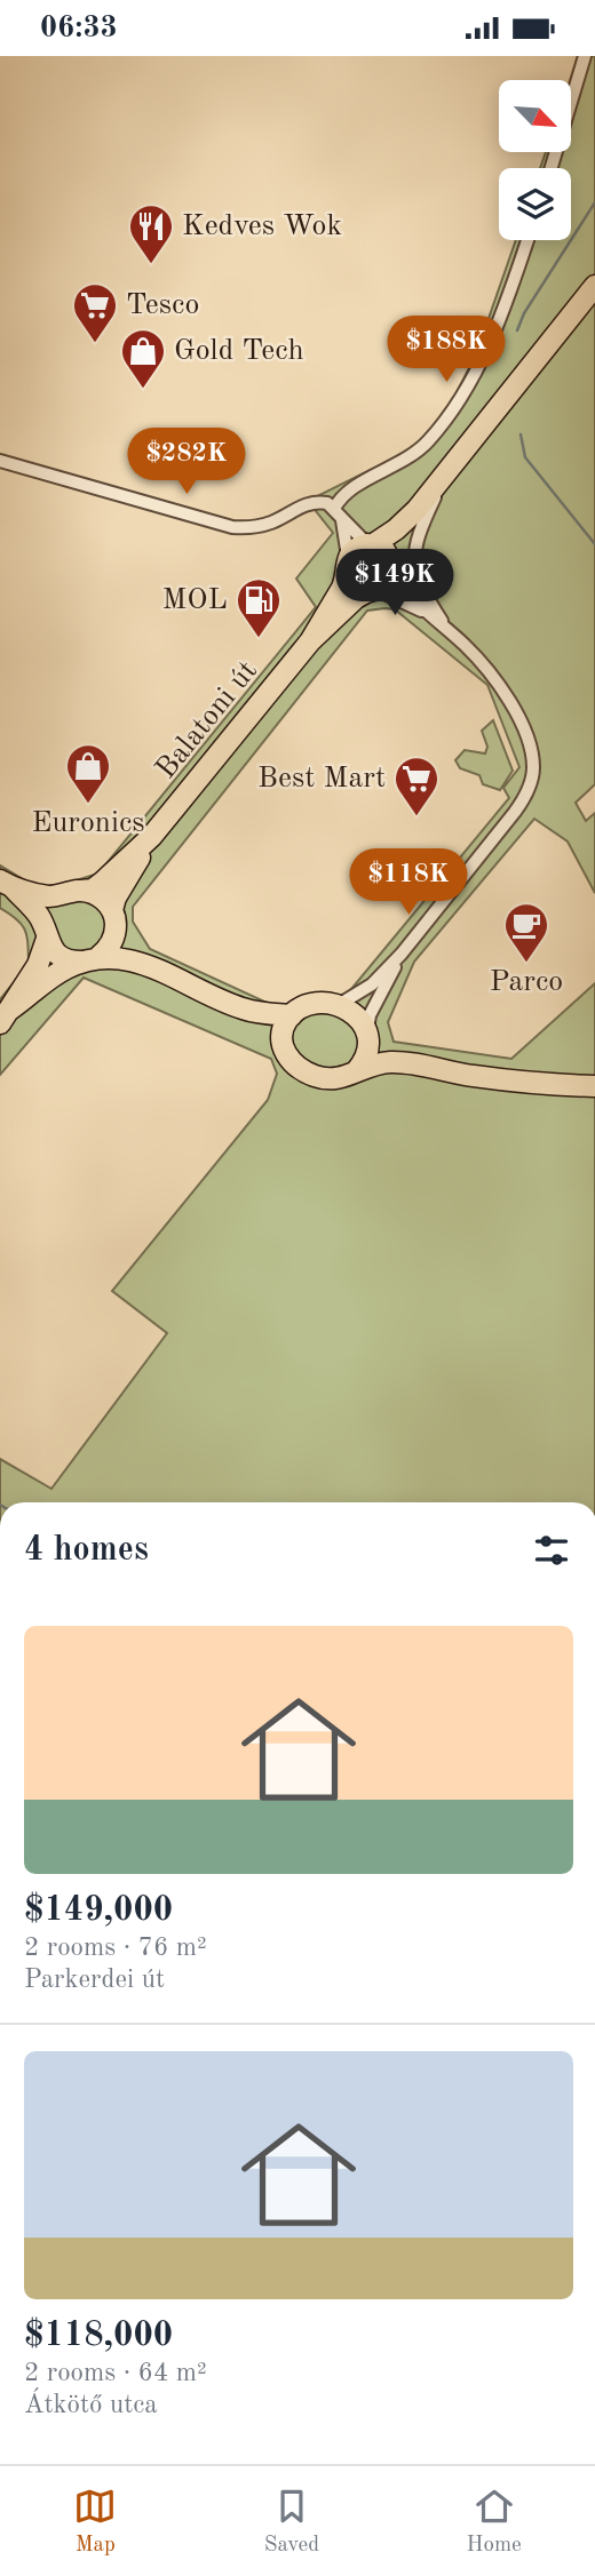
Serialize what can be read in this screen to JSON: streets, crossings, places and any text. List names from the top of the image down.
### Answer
{
  "streets": {
    "main road": ["Balatoni út"]
  },
  "places": {
    "restaurant": ["Kedves Wok"],
    "supermarket": ["Tesco", "Best Mart"],
    "shop": ["Gold Tech", "Euronics"],
    "fuel station": ["MOL"],
    "cafe": ["Parco"]
  },
  "north": "bottom right",
  "page": {
    "status": "06:33",
    "price": [
      "$188K",
      "$282K",
      "$149K",
      "$118K"
    ],
    "heading": "4 homes",
    "list": [
      {
        "name": "$149,000",
        "note": "2 rooms · 76 m² · Parkerdei út"
      },
      {
        "name": "$118,000",
        "note": "2 rooms · 64 m² · Átkötő utca"
      }
    ],
    "tabs": ["Map", "Saved", "Home"]
  }
}
